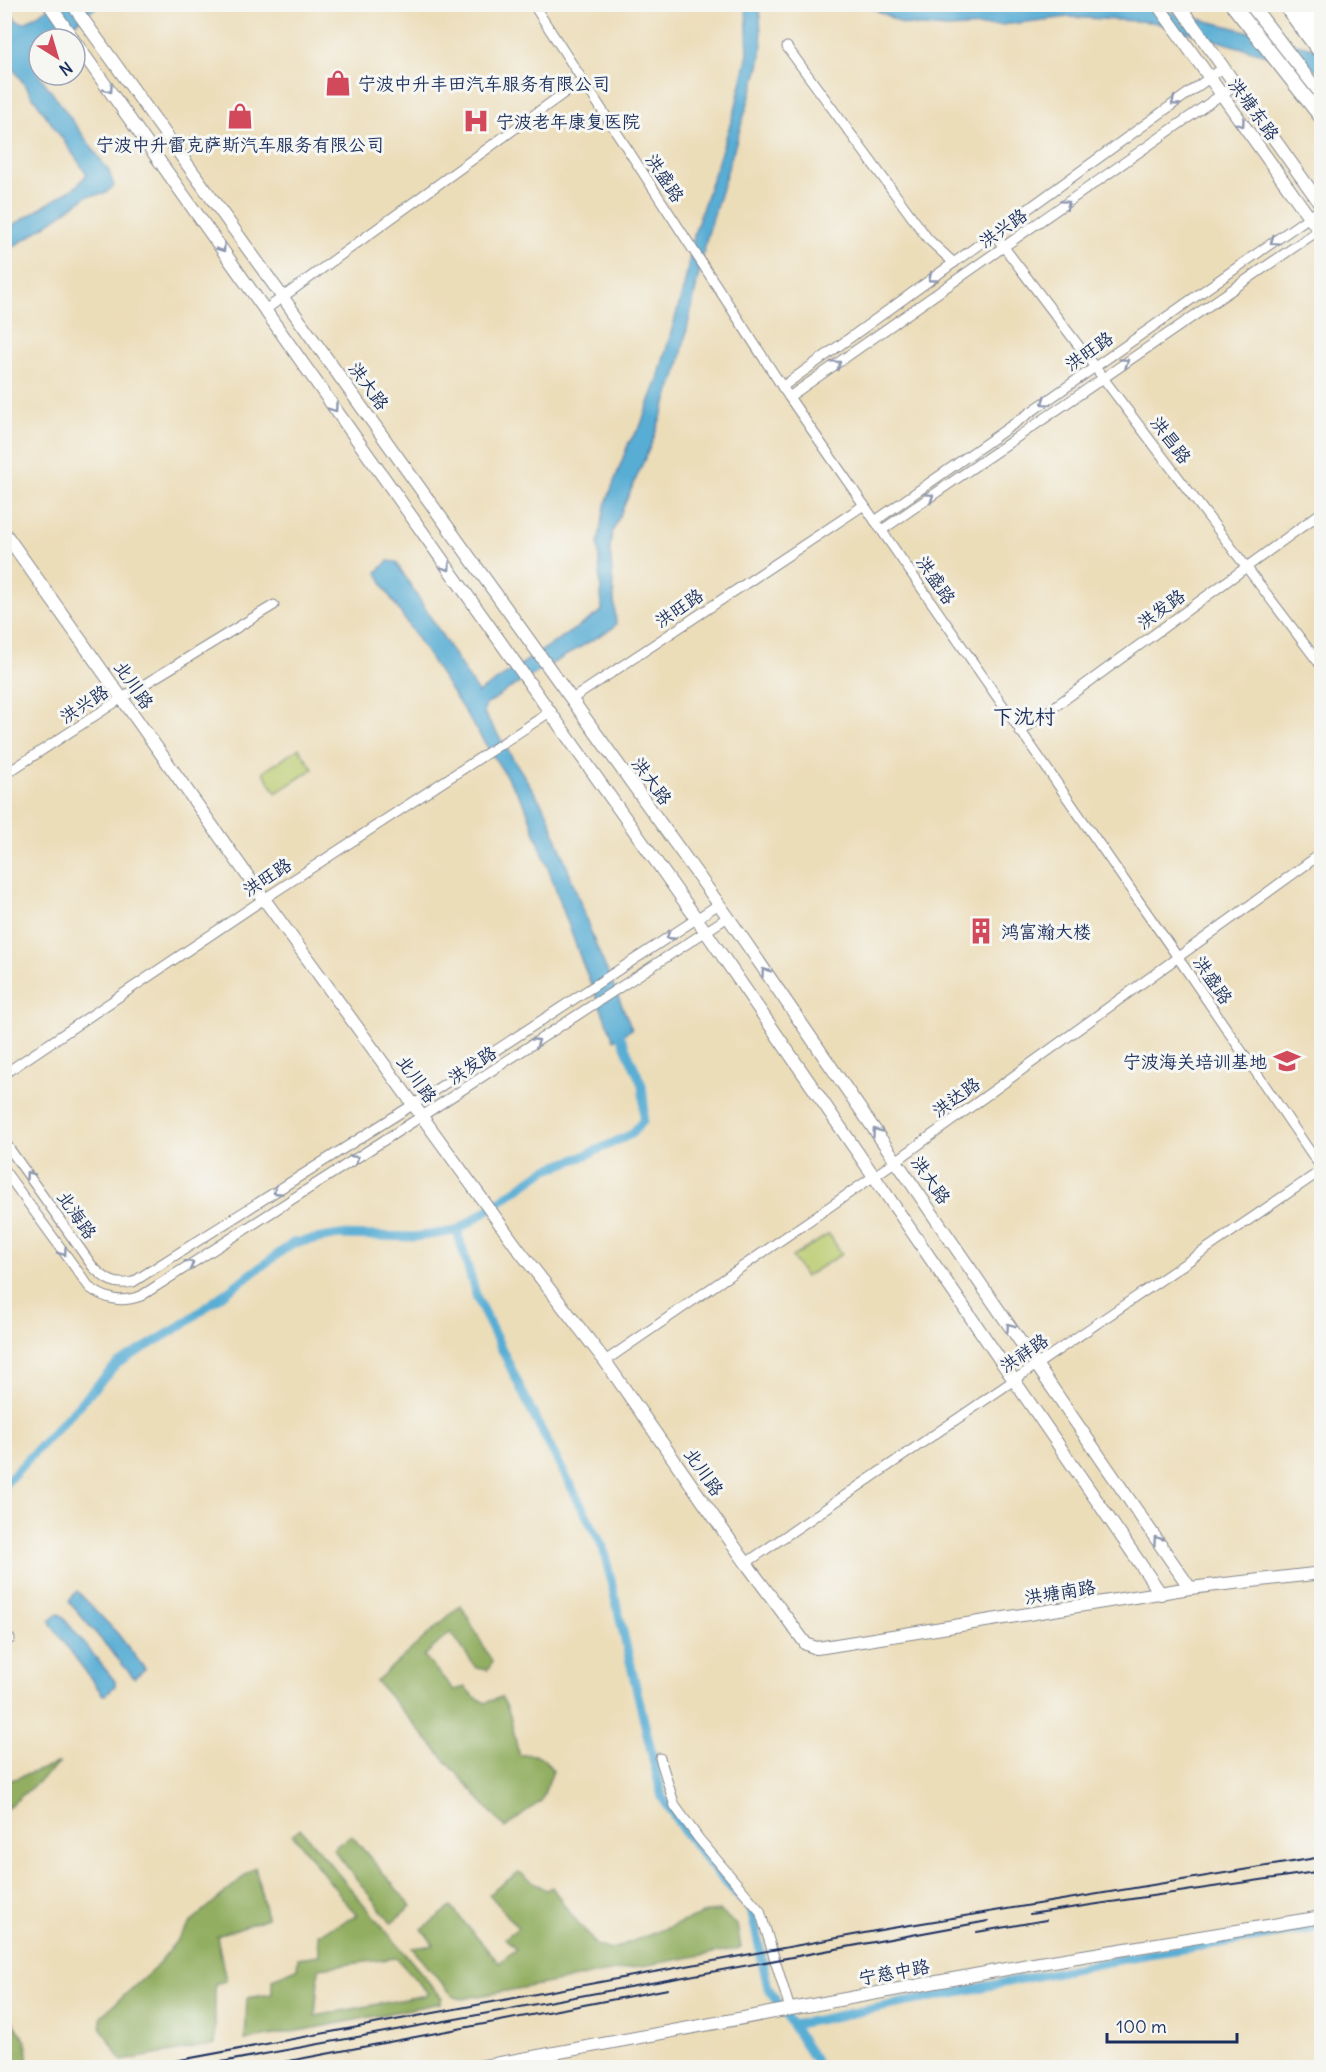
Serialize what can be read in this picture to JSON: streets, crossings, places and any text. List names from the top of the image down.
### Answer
{
  "streets": {
    "main road": [
      "洪塘东路",
      "洪大路",
      "北川路",
      "洪塘南路",
      "宁慈中路"
    ],
    "street": [
      "洪盛路",
      "洪兴路",
      "洪旺路",
      "洪昌路",
      "洪发路",
      "洪达路",
      "北海路",
      "洪祥路"
    ]
  },
  "crossings": [
    ["洪塘东路", "洪兴路"],
    ["洪塘东路", "洪旺路"],
    ["洪盛路", "洪兴路"],
    ["洪盛路", "洪旺路"],
    ["洪盛路", "洪发路"],
    ["洪盛路", "洪达路"],
    ["洪盛路", "洪祥路"],
    ["洪兴路", "洪昌路"],
    ["洪兴路", "北川路"],
    ["洪旺路", "洪大路"],
    ["洪旺路", "洪昌路"],
    ["洪旺路", "北川路"],
    ["洪大路", "洪发路"],
    ["洪大路", "洪达路"],
    ["洪大路", "洪祥路"],
    ["洪大路", "洪塘南路"],
    ["洪昌路", "洪发路"],
    ["洪发路", "北川路"],
    ["洪发路", "北海路"],
    ["北川路", "洪达路"],
    ["北川路", "洪祥路"],
    ["北川路", "洪塘南路"]
  ],
  "districts": ["下沈村"],
  "places": {
    "shop": ["宁波中升丰田汽车服务有限公司", "宁波中升雷克萨斯汽车服务有限公司"],
    "hospital": ["宁波老年康复医院"],
    "building": ["鸿富瀚大楼"],
    "school or university": ["宁波海关培训基地"]
  },
  "scale_bar": "100 m",
  "north": "bottom right"
}
